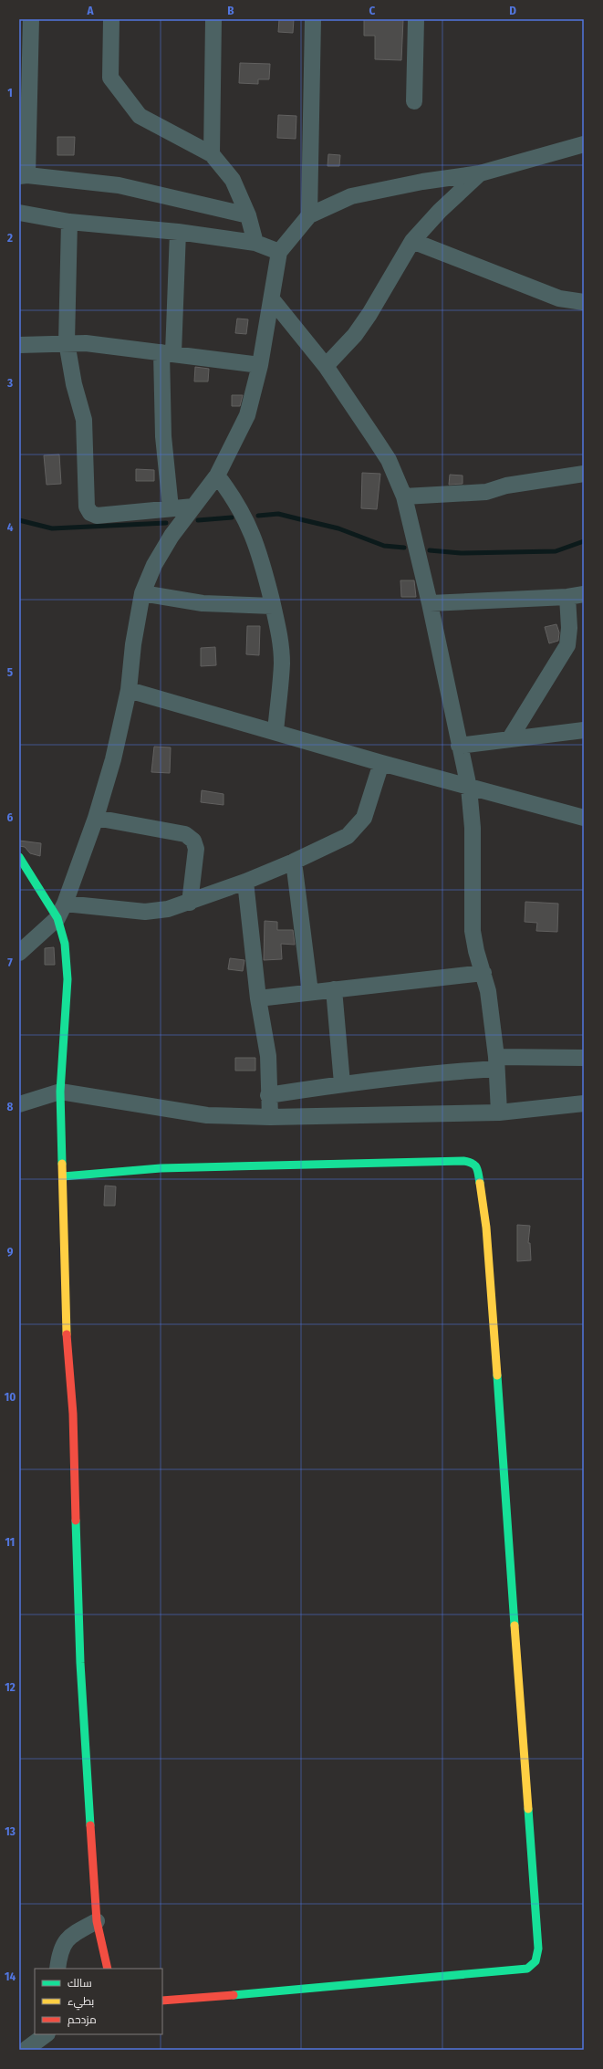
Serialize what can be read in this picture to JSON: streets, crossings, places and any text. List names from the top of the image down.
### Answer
{
  "legend": ["سالك", "بطيء", "مزدحم"],
  "grid": {
    "columns": [
      "A",
      "B",
      "C",
      "D"
    ],
    "rows": [
      "1",
      "2",
      "3",
      "4",
      "5",
      "6",
      "7",
      "8",
      "9",
      "10",
      "11",
      "12",
      "13",
      "14"
    ]
  }
}
